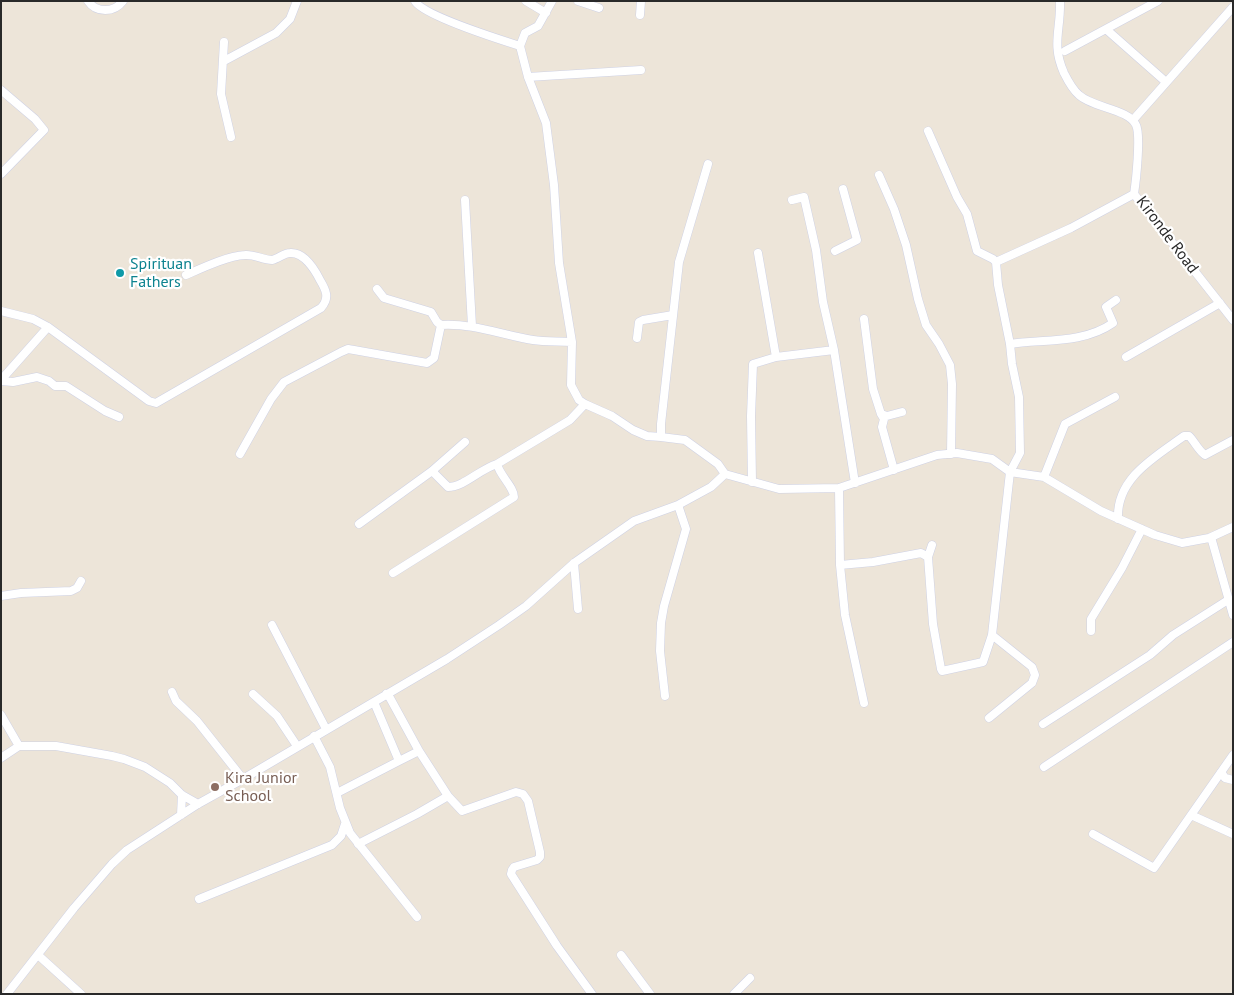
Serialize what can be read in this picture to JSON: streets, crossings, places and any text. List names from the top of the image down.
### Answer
{
  "streets": {
    "street": ["Kironde Road"]
  },
  "places": ["Spirituan Fathers", "Kira Junior School"]
}
